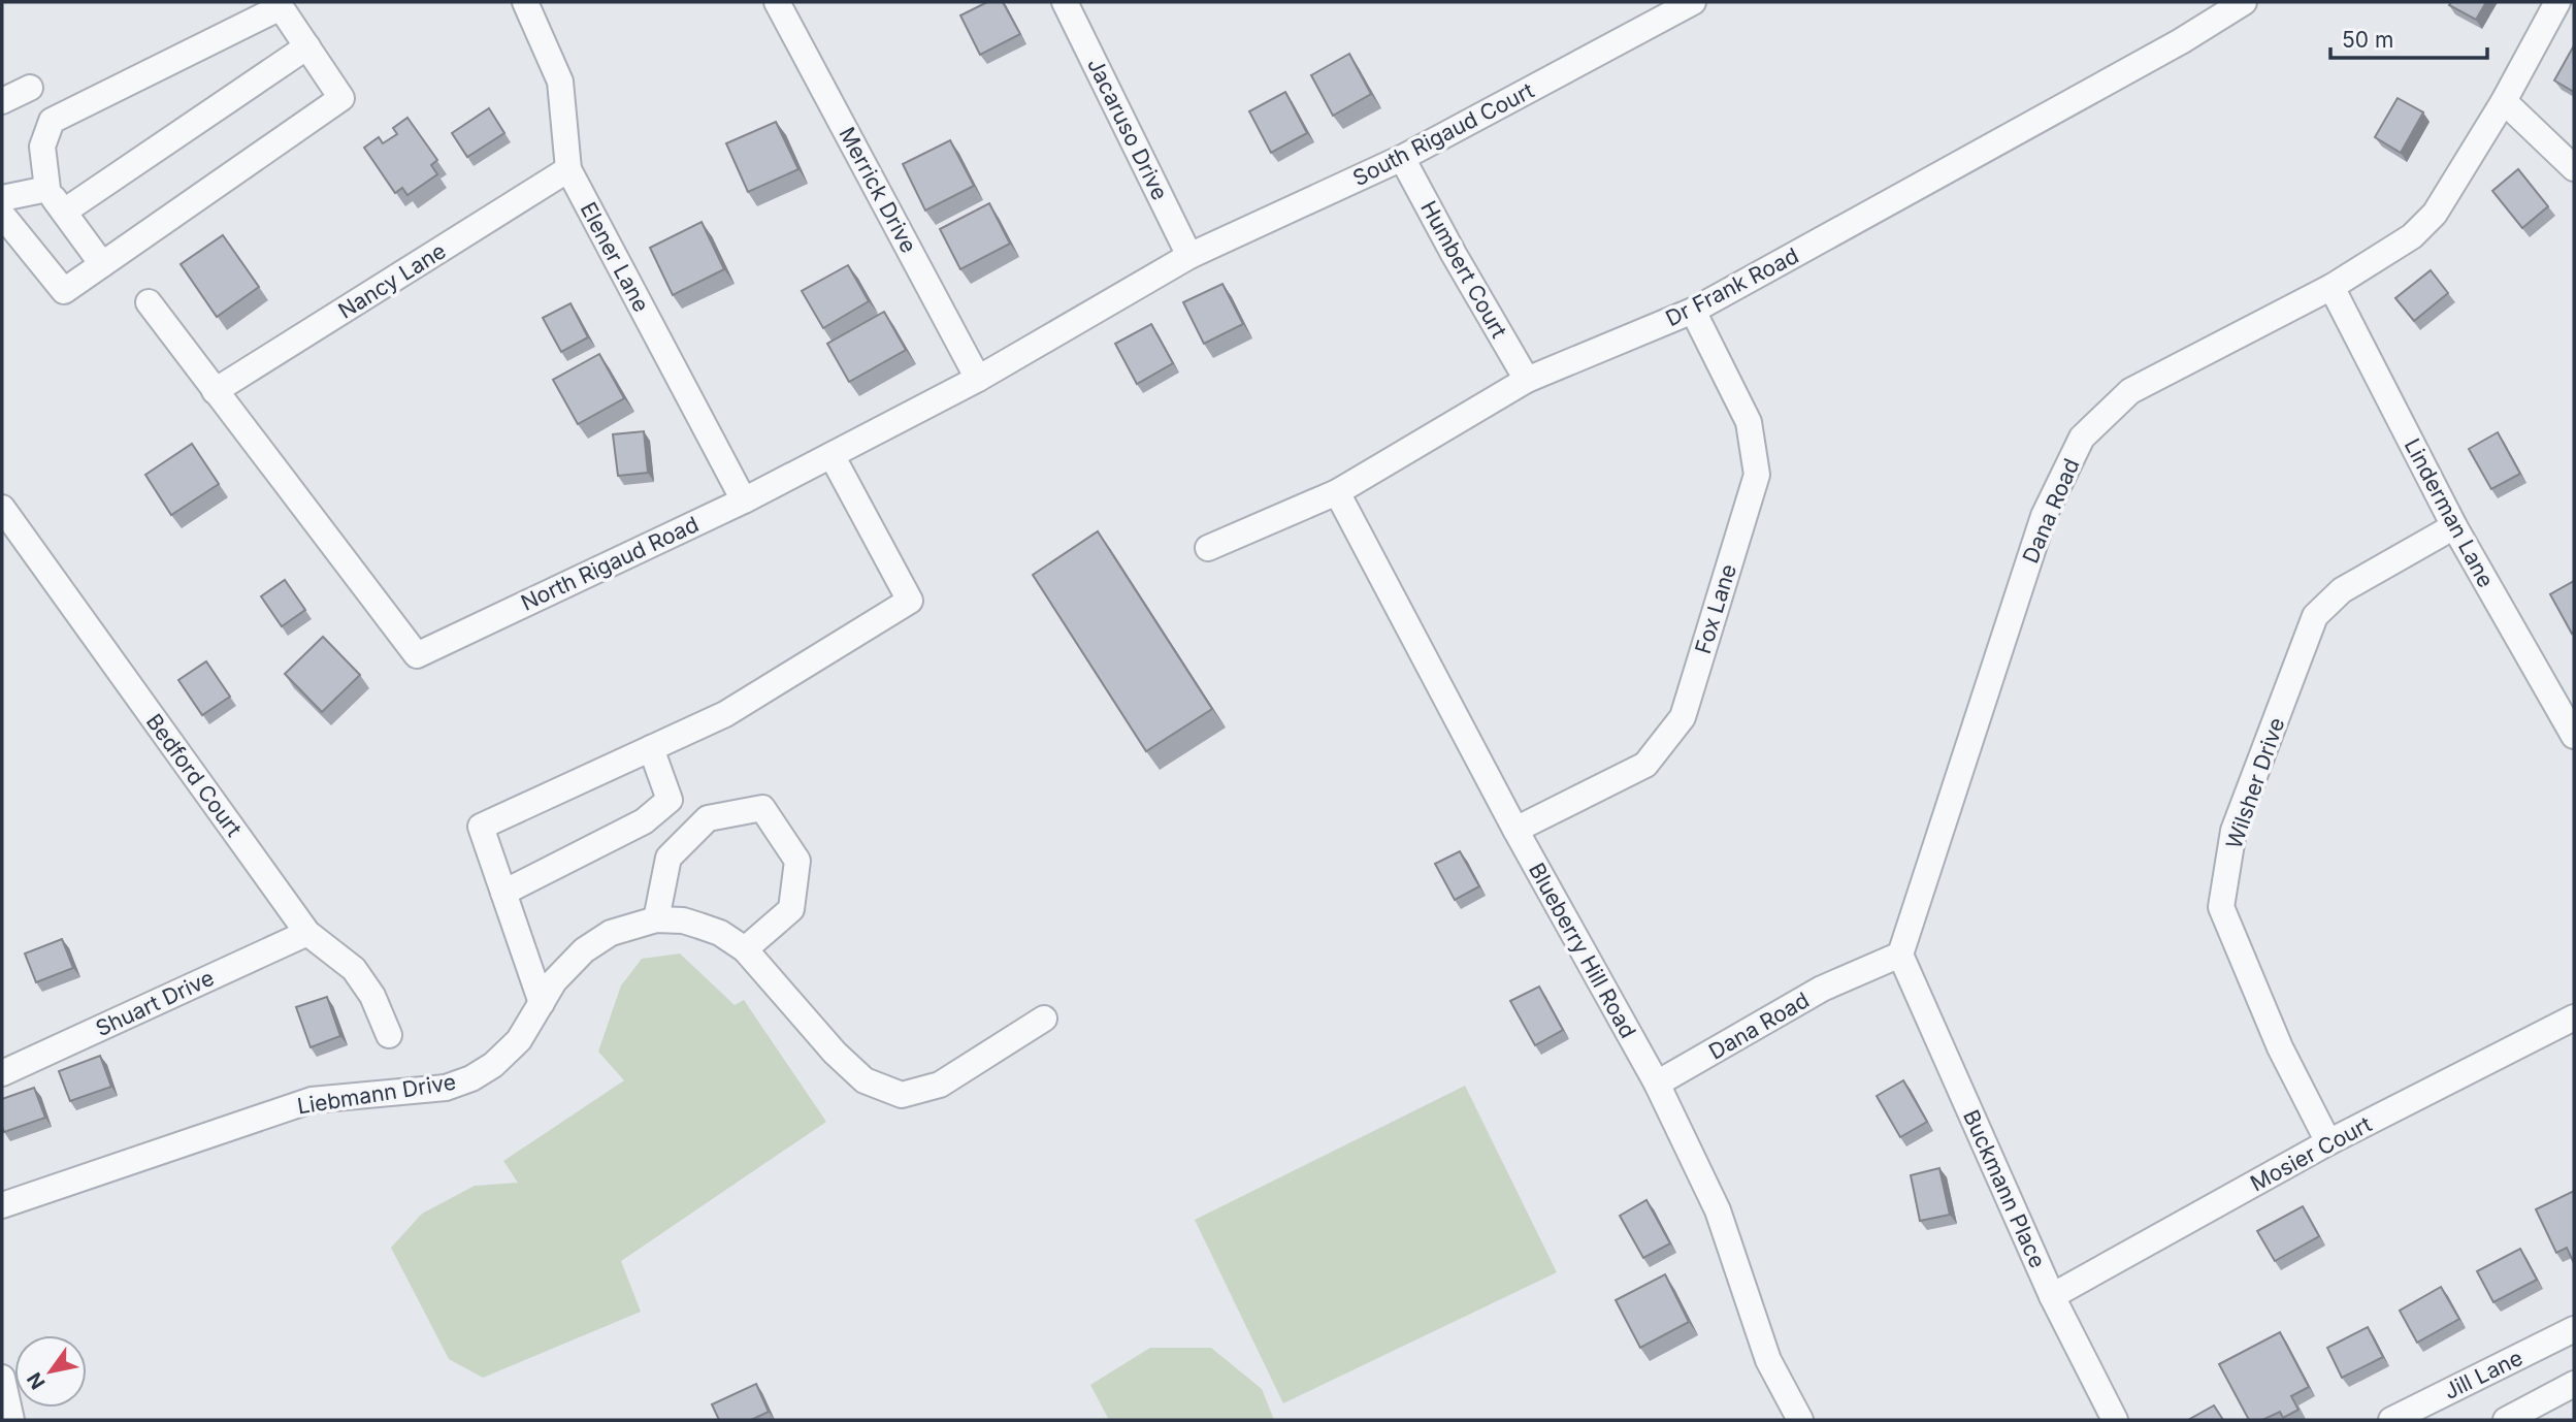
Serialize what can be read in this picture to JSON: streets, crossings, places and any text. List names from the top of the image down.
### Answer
{
  "streets": {
    "street": [
      "Jacaruso Drive",
      "South Rigaud Court",
      "Merrick Drive",
      "Elener Lane",
      "Humbert Court",
      "Nancy Lane",
      "Dr Frank Road",
      "Dana Road",
      "Linderman Lane",
      "North Rigaud Road",
      "Fox Lane",
      "Bedford Court",
      "Wilsher Drive",
      "Blueberry Hill Road",
      "Shuart Drive",
      "Liebmann Drive",
      "Mosier Court",
      "Buckmann Place",
      "Jill Lane"
    ]
  },
  "crossings": [
    ["Jacaruso Drive", "South Rigaud Court"],
    ["Jacaruso Drive", "North Rigaud Road"],
    ["South Rigaud Court", "Humbert Court"],
    ["South Rigaud Court", "North Rigaud Road"],
    ["Merrick Drive", "North Rigaud Road"],
    ["Elener Lane", "Nancy Lane"],
    ["Elener Lane", "North Rigaud Road"],
    ["Humbert Court", "Dr Frank Road"],
    ["Nancy Lane", "North Rigaud Road"],
    ["Dr Frank Road", "Fox Lane"],
    ["Dr Frank Road", "Blueberry Hill Road"],
    ["Dana Road", "Linderman Lane"],
    ["Dana Road", "Blueberry Hill Road"],
    ["Dana Road", "Buckmann Place"],
    ["Linderman Lane", "Wilsher Drive"],
    ["Fox Lane", "Blueberry Hill Road"],
    ["Bedford Court", "Shuart Drive"],
    ["Wilsher Drive", "Mosier Court"],
    ["Mosier Court", "Buckmann Place"]
  ],
  "scale_bar": "50 m",
  "north": "bottom left"
}
